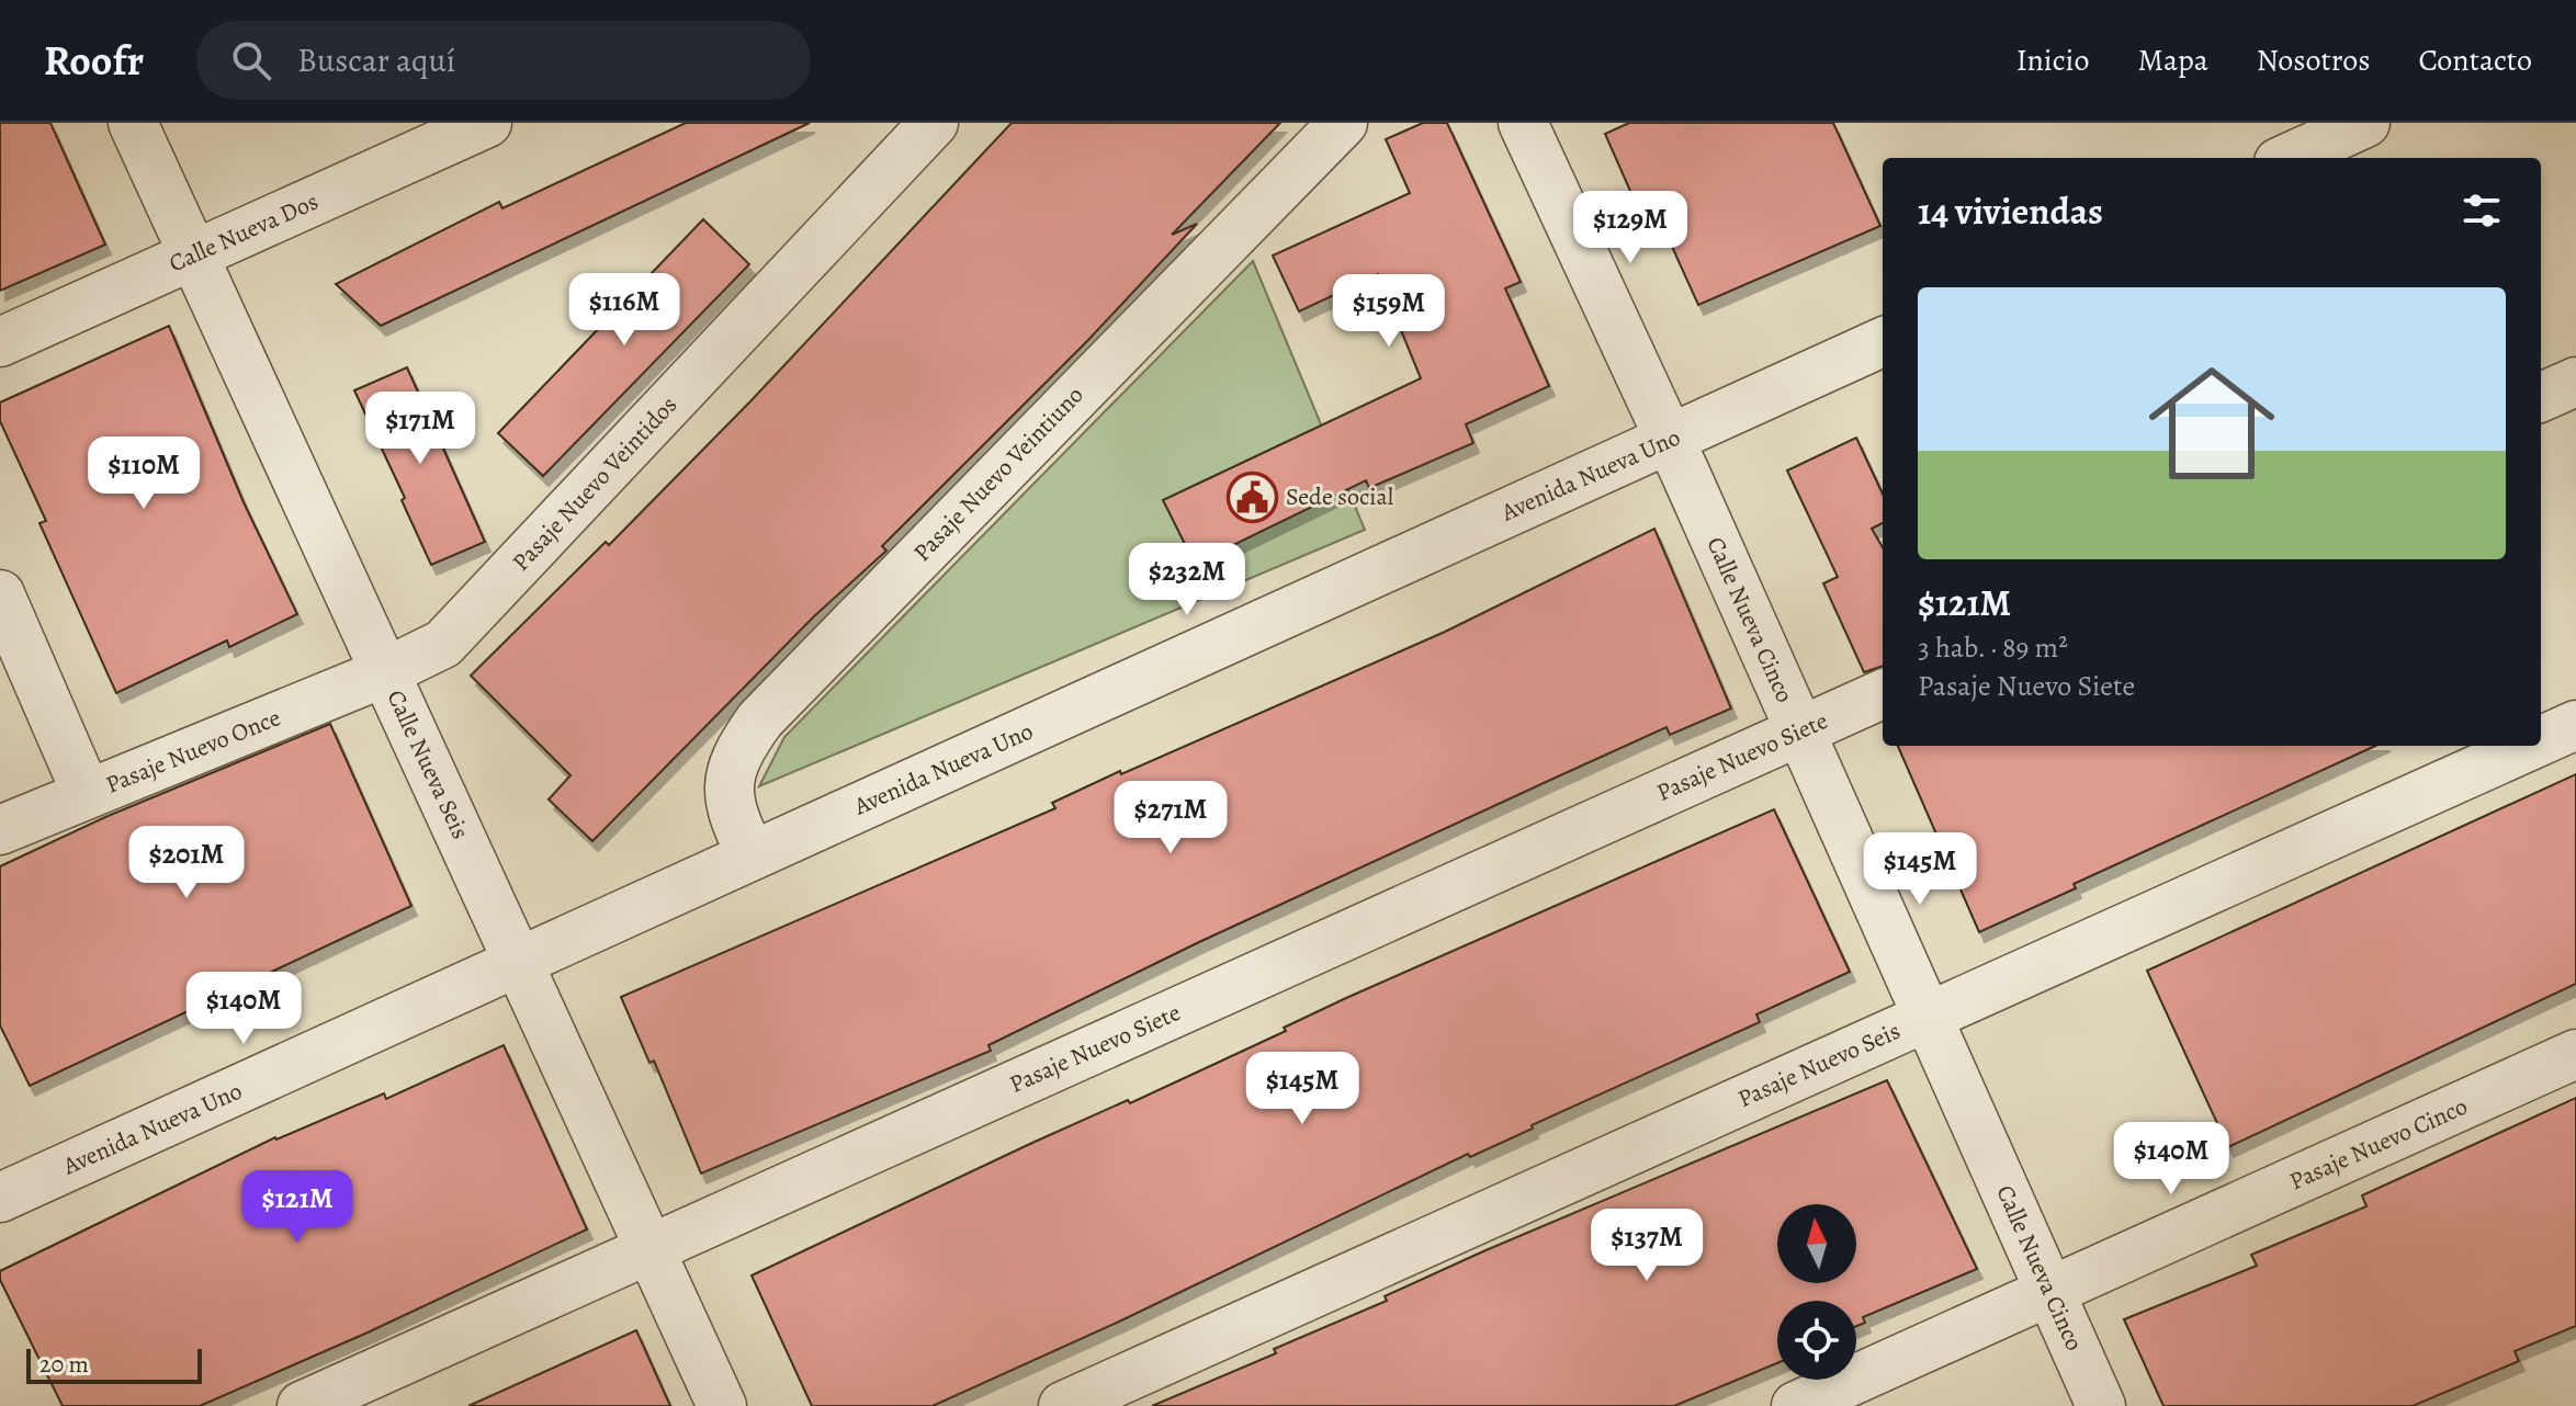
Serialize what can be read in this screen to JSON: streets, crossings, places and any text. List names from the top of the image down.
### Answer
{
  "streets": {
    "street": [
      "Calle Nueva Dos",
      "Pasaje Nuevo Veintiuno",
      "Avenida Nueva Uno",
      "Pasaje Nuevo Veintidos",
      "Calle Nueva Cinco",
      "Pasaje Nuevo Once",
      "Pasaje Nuevo Siete",
      "Calle Nueva Seis",
      "Pasaje Nuevo Seis",
      "Pasaje Nuevo Cinco"
    ]
  },
  "crossings": [
    ["Calle Nueva Dos", "Calle Nueva Seis"],
    ["Pasaje Nuevo Veintiuno", "Avenida Nueva Uno"],
    ["Avenida Nueva Uno", "Calle Nueva Cinco"],
    ["Avenida Nueva Uno", "Calle Nueva Seis"],
    ["Pasaje Nuevo Veintidos", "Pasaje Nuevo Once"],
    ["Pasaje Nuevo Veintidos", "Calle Nueva Seis"],
    ["Calle Nueva Cinco", "Pasaje Nuevo Siete"],
    ["Calle Nueva Cinco", "Pasaje Nuevo Seis"],
    ["Calle Nueva Cinco", "Pasaje Nuevo Cinco"],
    ["Pasaje Nuevo Once", "Calle Nueva Seis"],
    ["Pasaje Nuevo Siete", "Calle Nueva Seis"]
  ],
  "places": {
    "public building": ["Sede social"]
  },
  "scale_bar": "20 m",
  "north": "top",
  "page": {
    "header": "Roofr",
    "search": "Buscar aquí",
    "nav": [
      "Inicio",
      "Mapa",
      "Nosotros",
      "Contacto"
    ],
    "heading": "14 viviendas",
    "price": [
      "$129M",
      "$116M",
      "$159M",
      "$171M",
      "$110M",
      "$232M",
      "$271M",
      "$201M",
      "$145M",
      "$140M",
      "$145M",
      "$140M",
      "$121M",
      "$137M"
    ],
    "list": [
      {
        "name": "$121M",
        "note": "3 hab. · 89 m² · Pasaje Nuevo Siete"
      }
    ],
    "scale": "20 m"
  }
}
